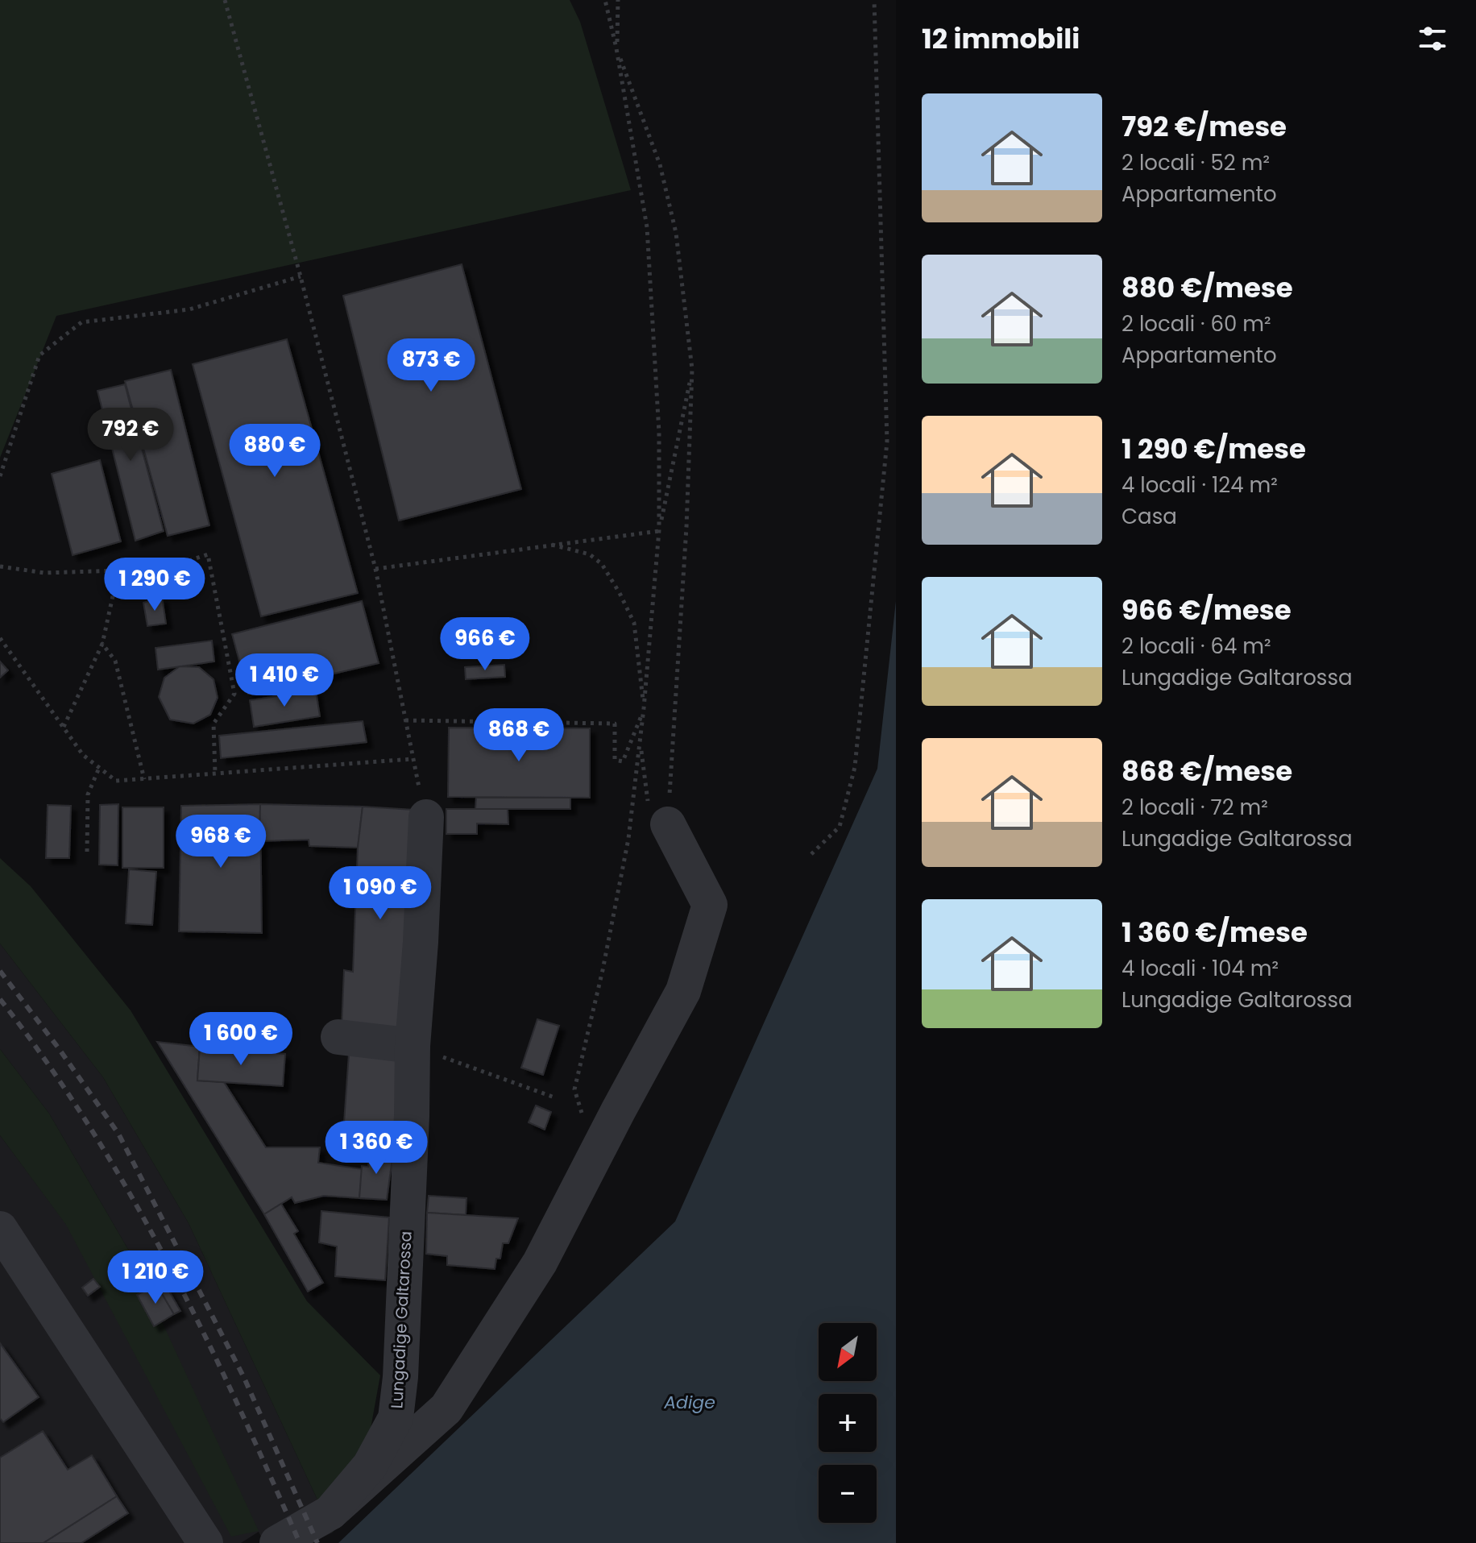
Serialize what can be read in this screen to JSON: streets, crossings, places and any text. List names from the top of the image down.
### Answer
{
  "streets": {
    "street": ["Lungadige Galtarossa"]
  },
  "water": ["Adige"],
  "north": "bottom left",
  "page": {
    "heading": "12 immobili",
    "list": [
      {
        "name": "792 €/mese",
        "note": "2 locali · 52 m² · Appartamento"
      },
      {
        "name": "880 €/mese",
        "note": "2 locali · 60 m² · Appartamento"
      },
      {
        "name": "1 290 €/mese",
        "note": "4 locali · 124 m² · Casa"
      },
      {
        "name": "966 €/mese",
        "note": "2 locali · 64 m² · Lungadige Galtarossa"
      },
      {
        "name": "868 €/mese",
        "note": "2 locali · 72 m² · Lungadige Galtarossa"
      },
      {
        "name": "1 360 €/mese",
        "note": "4 locali · 104 m² · Lungadige Galtarossa"
      }
    ],
    "price": [
      "873 €",
      "792 €",
      "880 €",
      "1 290 €",
      "966 €",
      "1 410 €",
      "868 €",
      "968 €",
      "1 090 €",
      "1 600 €",
      "1 360 €",
      "1 210 €"
    ],
    "map_buttons": ["+", "−"]
  }
}
